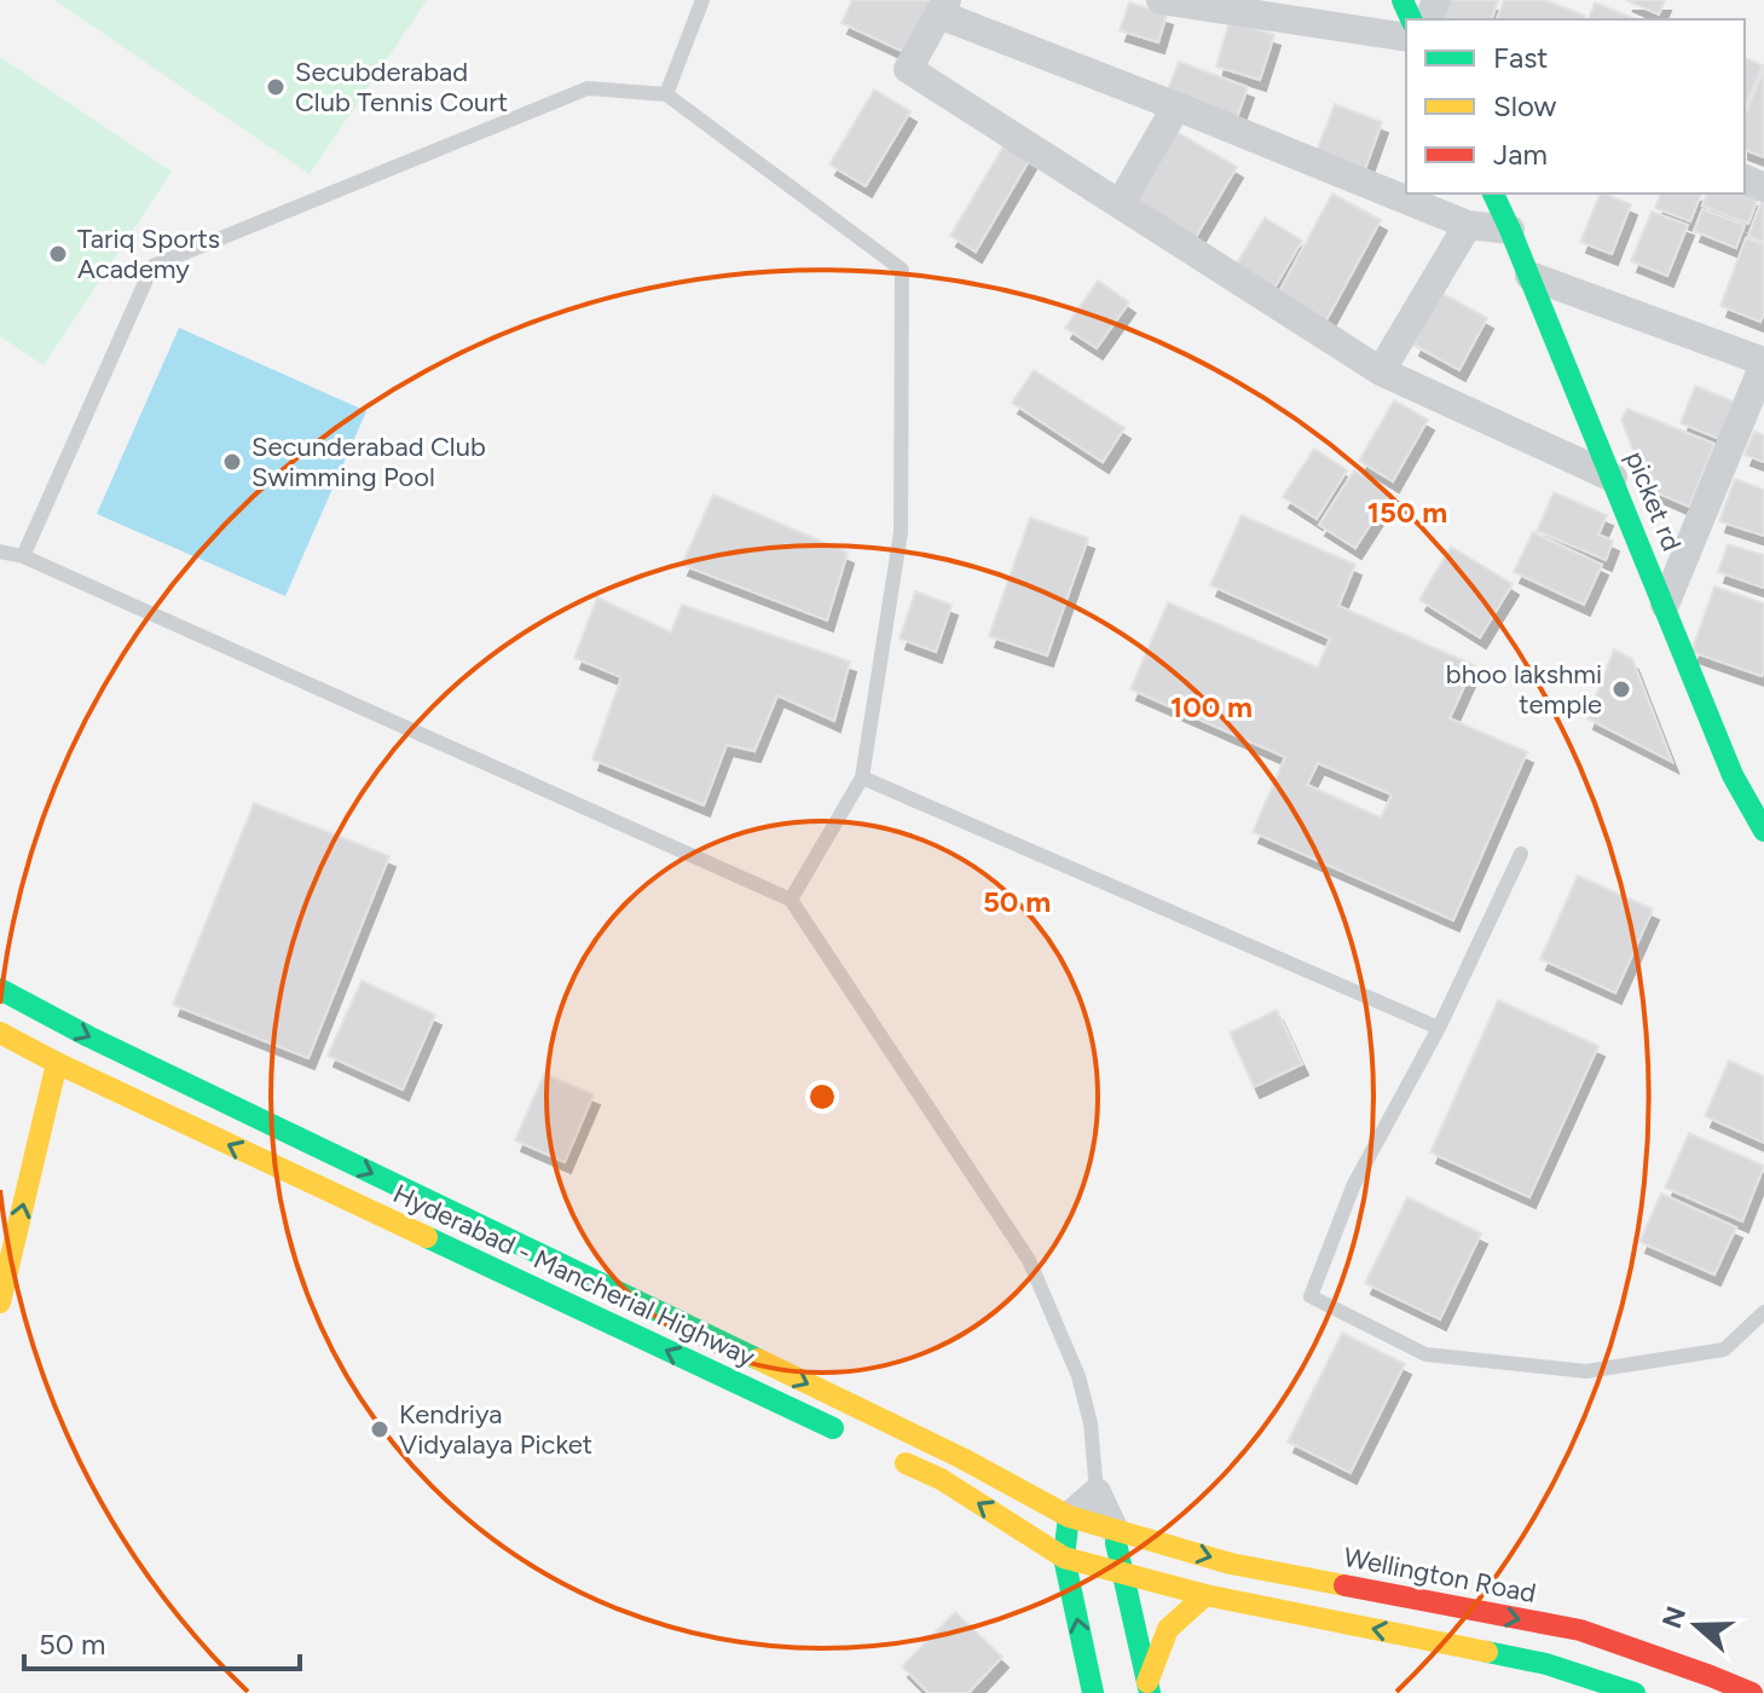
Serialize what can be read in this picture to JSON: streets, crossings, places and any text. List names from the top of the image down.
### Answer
{
  "streets": {
    "main road": ["picket rd", "Hyderabad - Mancherial Highway", "Wellington Road"]
  },
  "crossings": [
    ["Hyderabad - Mancherial Highway", "Wellington Road"]
  ],
  "places": [
    "Secubderabad Club Tennis Court",
    "Tariq Sports Academy",
    "Secunderabad Club Swimming Pool",
    "bhoo lakshmi temple",
    "Kendriya Vidyalaya Picket"
  ],
  "legend": ["Fast", "Slow", "Jam"],
  "scale_bar": "50 m",
  "north": "left",
  "rings": ["150 m", "100 m", "50 m"]
}
